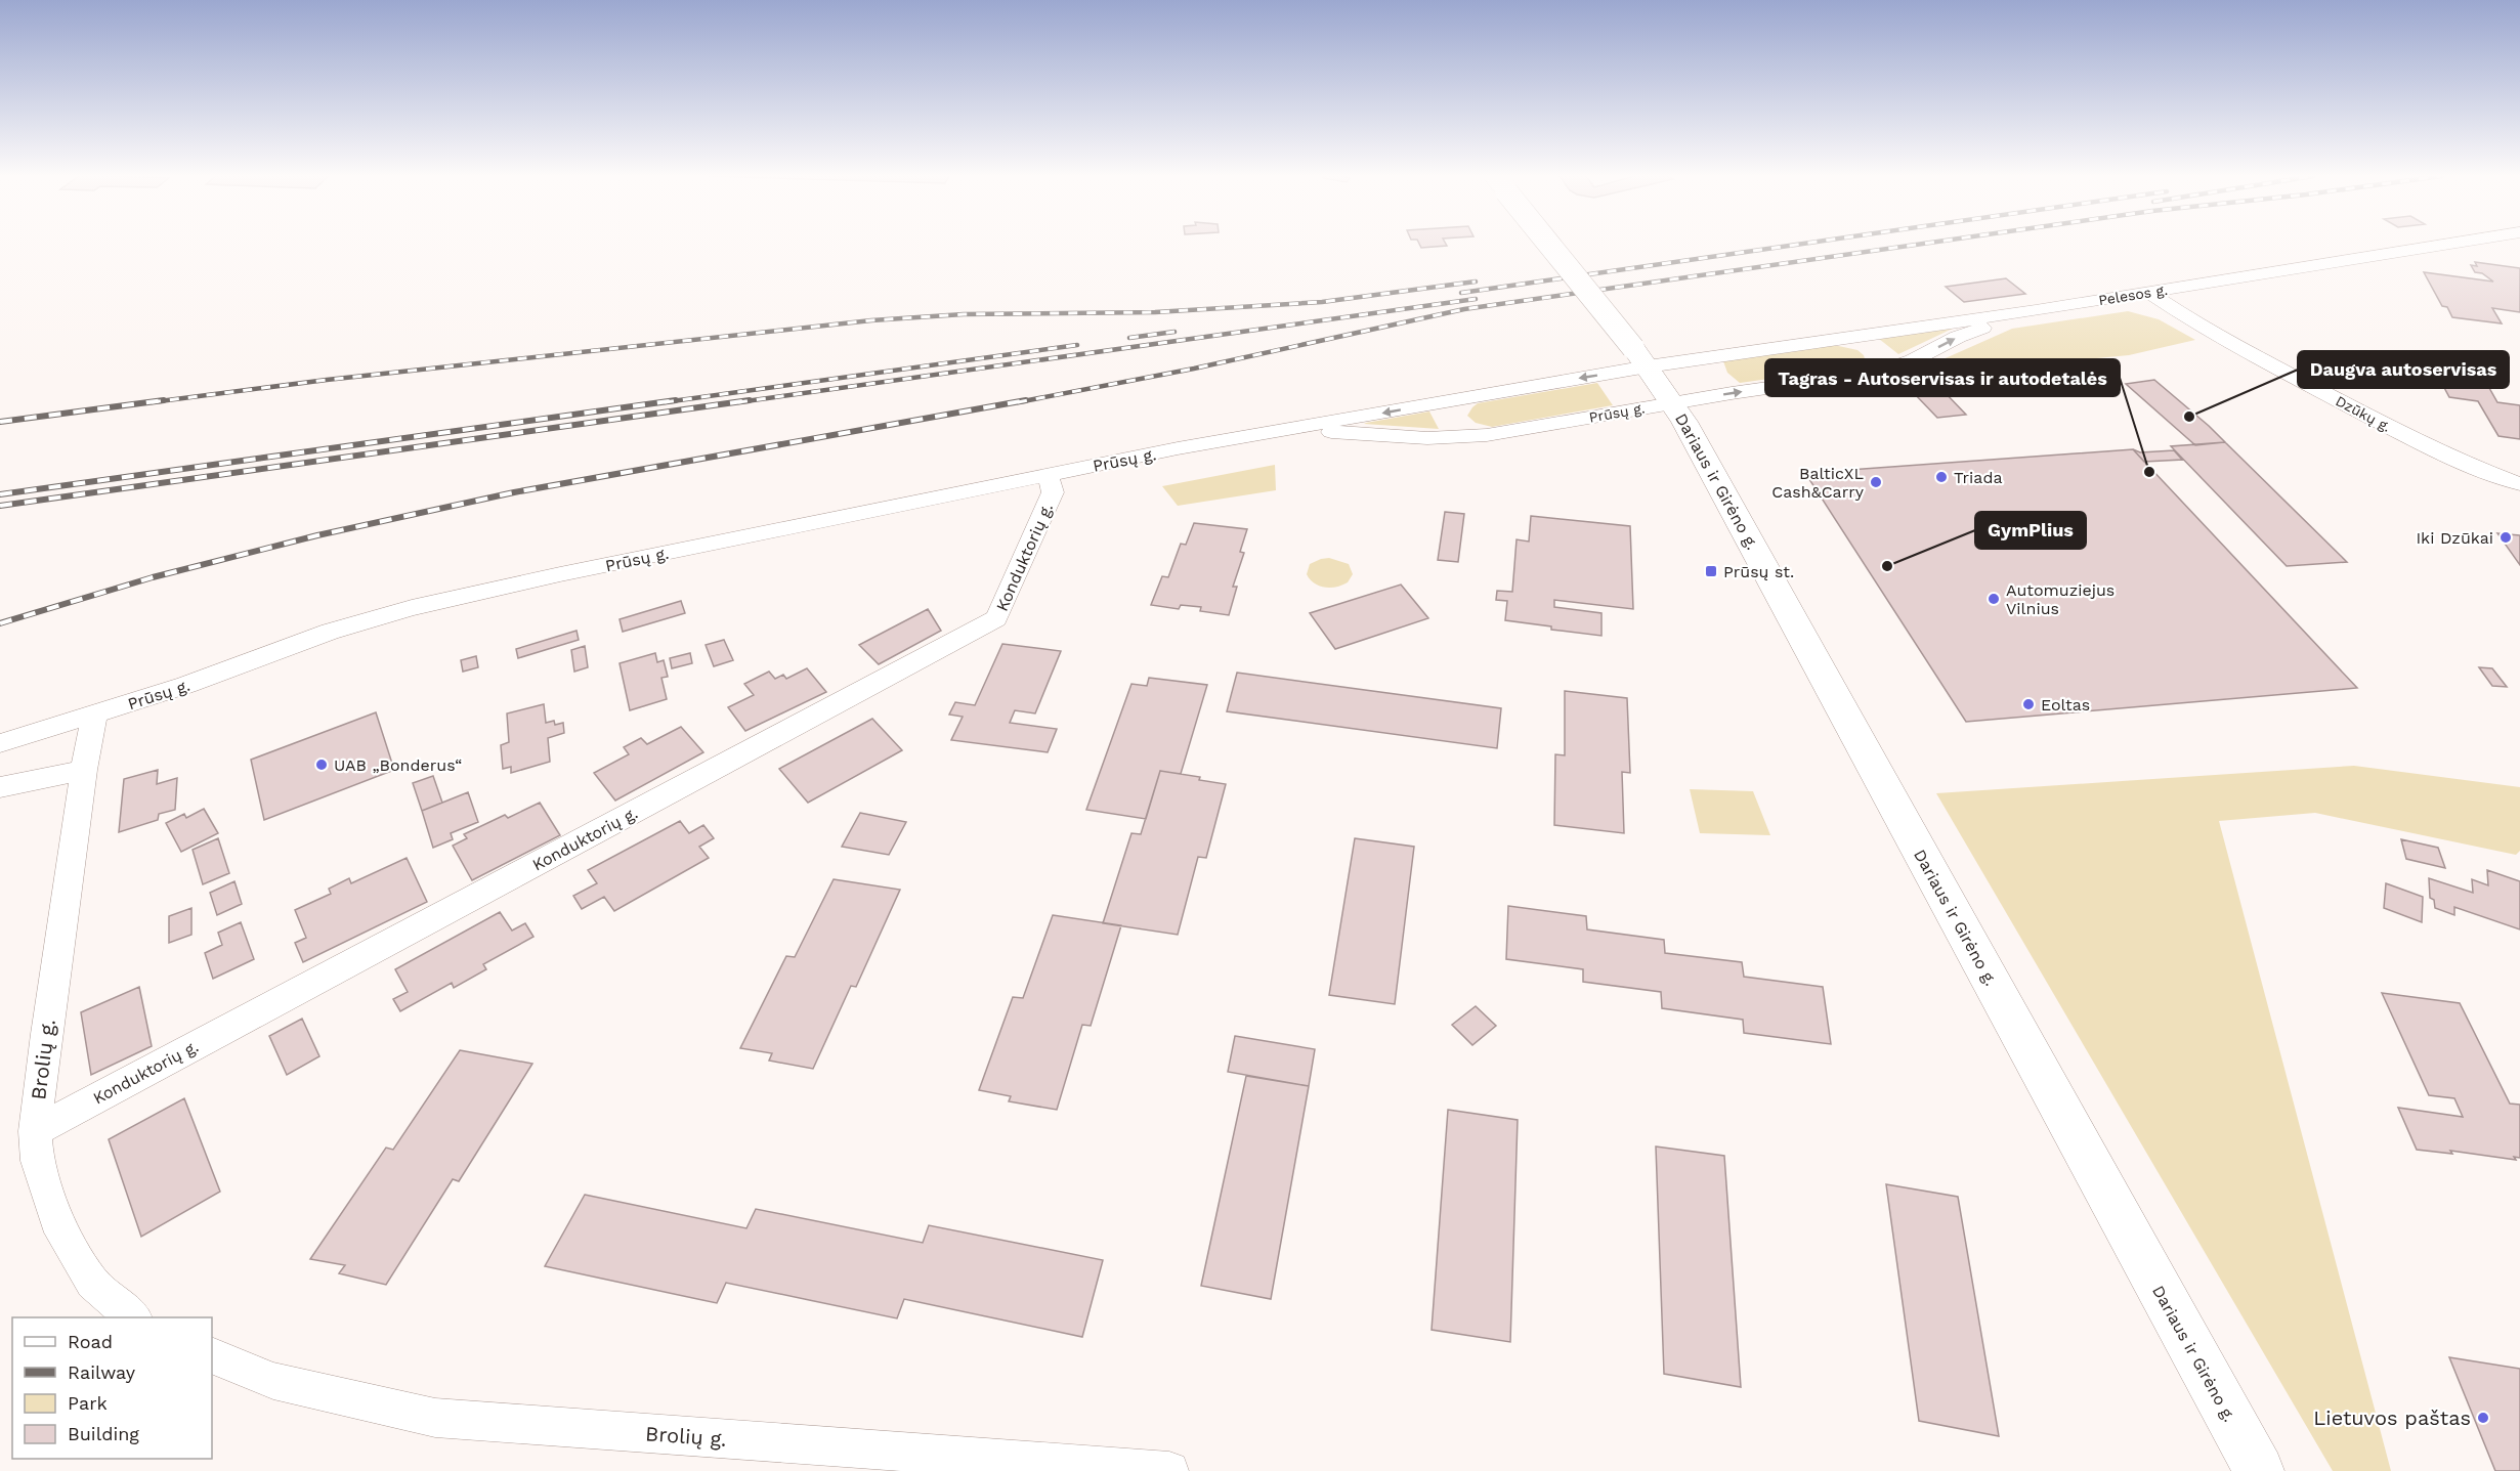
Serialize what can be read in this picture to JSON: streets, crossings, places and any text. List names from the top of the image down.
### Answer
{
  "streets": {
    "main road": ["Dariaus ir Girėno g."],
    "street": [
      "Pelesos g.",
      "Prūsų g.",
      "Dzūkų g.",
      "Konduktorių g.",
      "Brolių g."
    ]
  },
  "crossings": [
    ["Pelesos g.", "Prūsų g."],
    ["Pelesos g.", "Dzūkų g."],
    ["Pelesos g.", "Dariaus ir Girėno g."],
    ["Prūsų g.", "Dariaus ir Girėno g."],
    ["Prūsų g.", "Konduktorių g."],
    ["Prūsų g.", "Brolių g."],
    ["Konduktorių g.", "Brolių g."]
  ],
  "places": {
    "other": [
      "Daugva autoservisas",
      "Tagras - Autoservisas ir autodetalės",
      "Triada",
      "BalticXL Cash&Carry",
      "Iki Dzūkai",
      "GymPlius",
      "Automuziejus Vilnius",
      "Eoltas",
      "UAB „Bonderus“",
      "Lietuvos paštas"
    ],
    "transit": ["Prūsų st."]
  },
  "legend": [
    "Road",
    "Railway",
    "Park",
    "Building"
  ]
}
